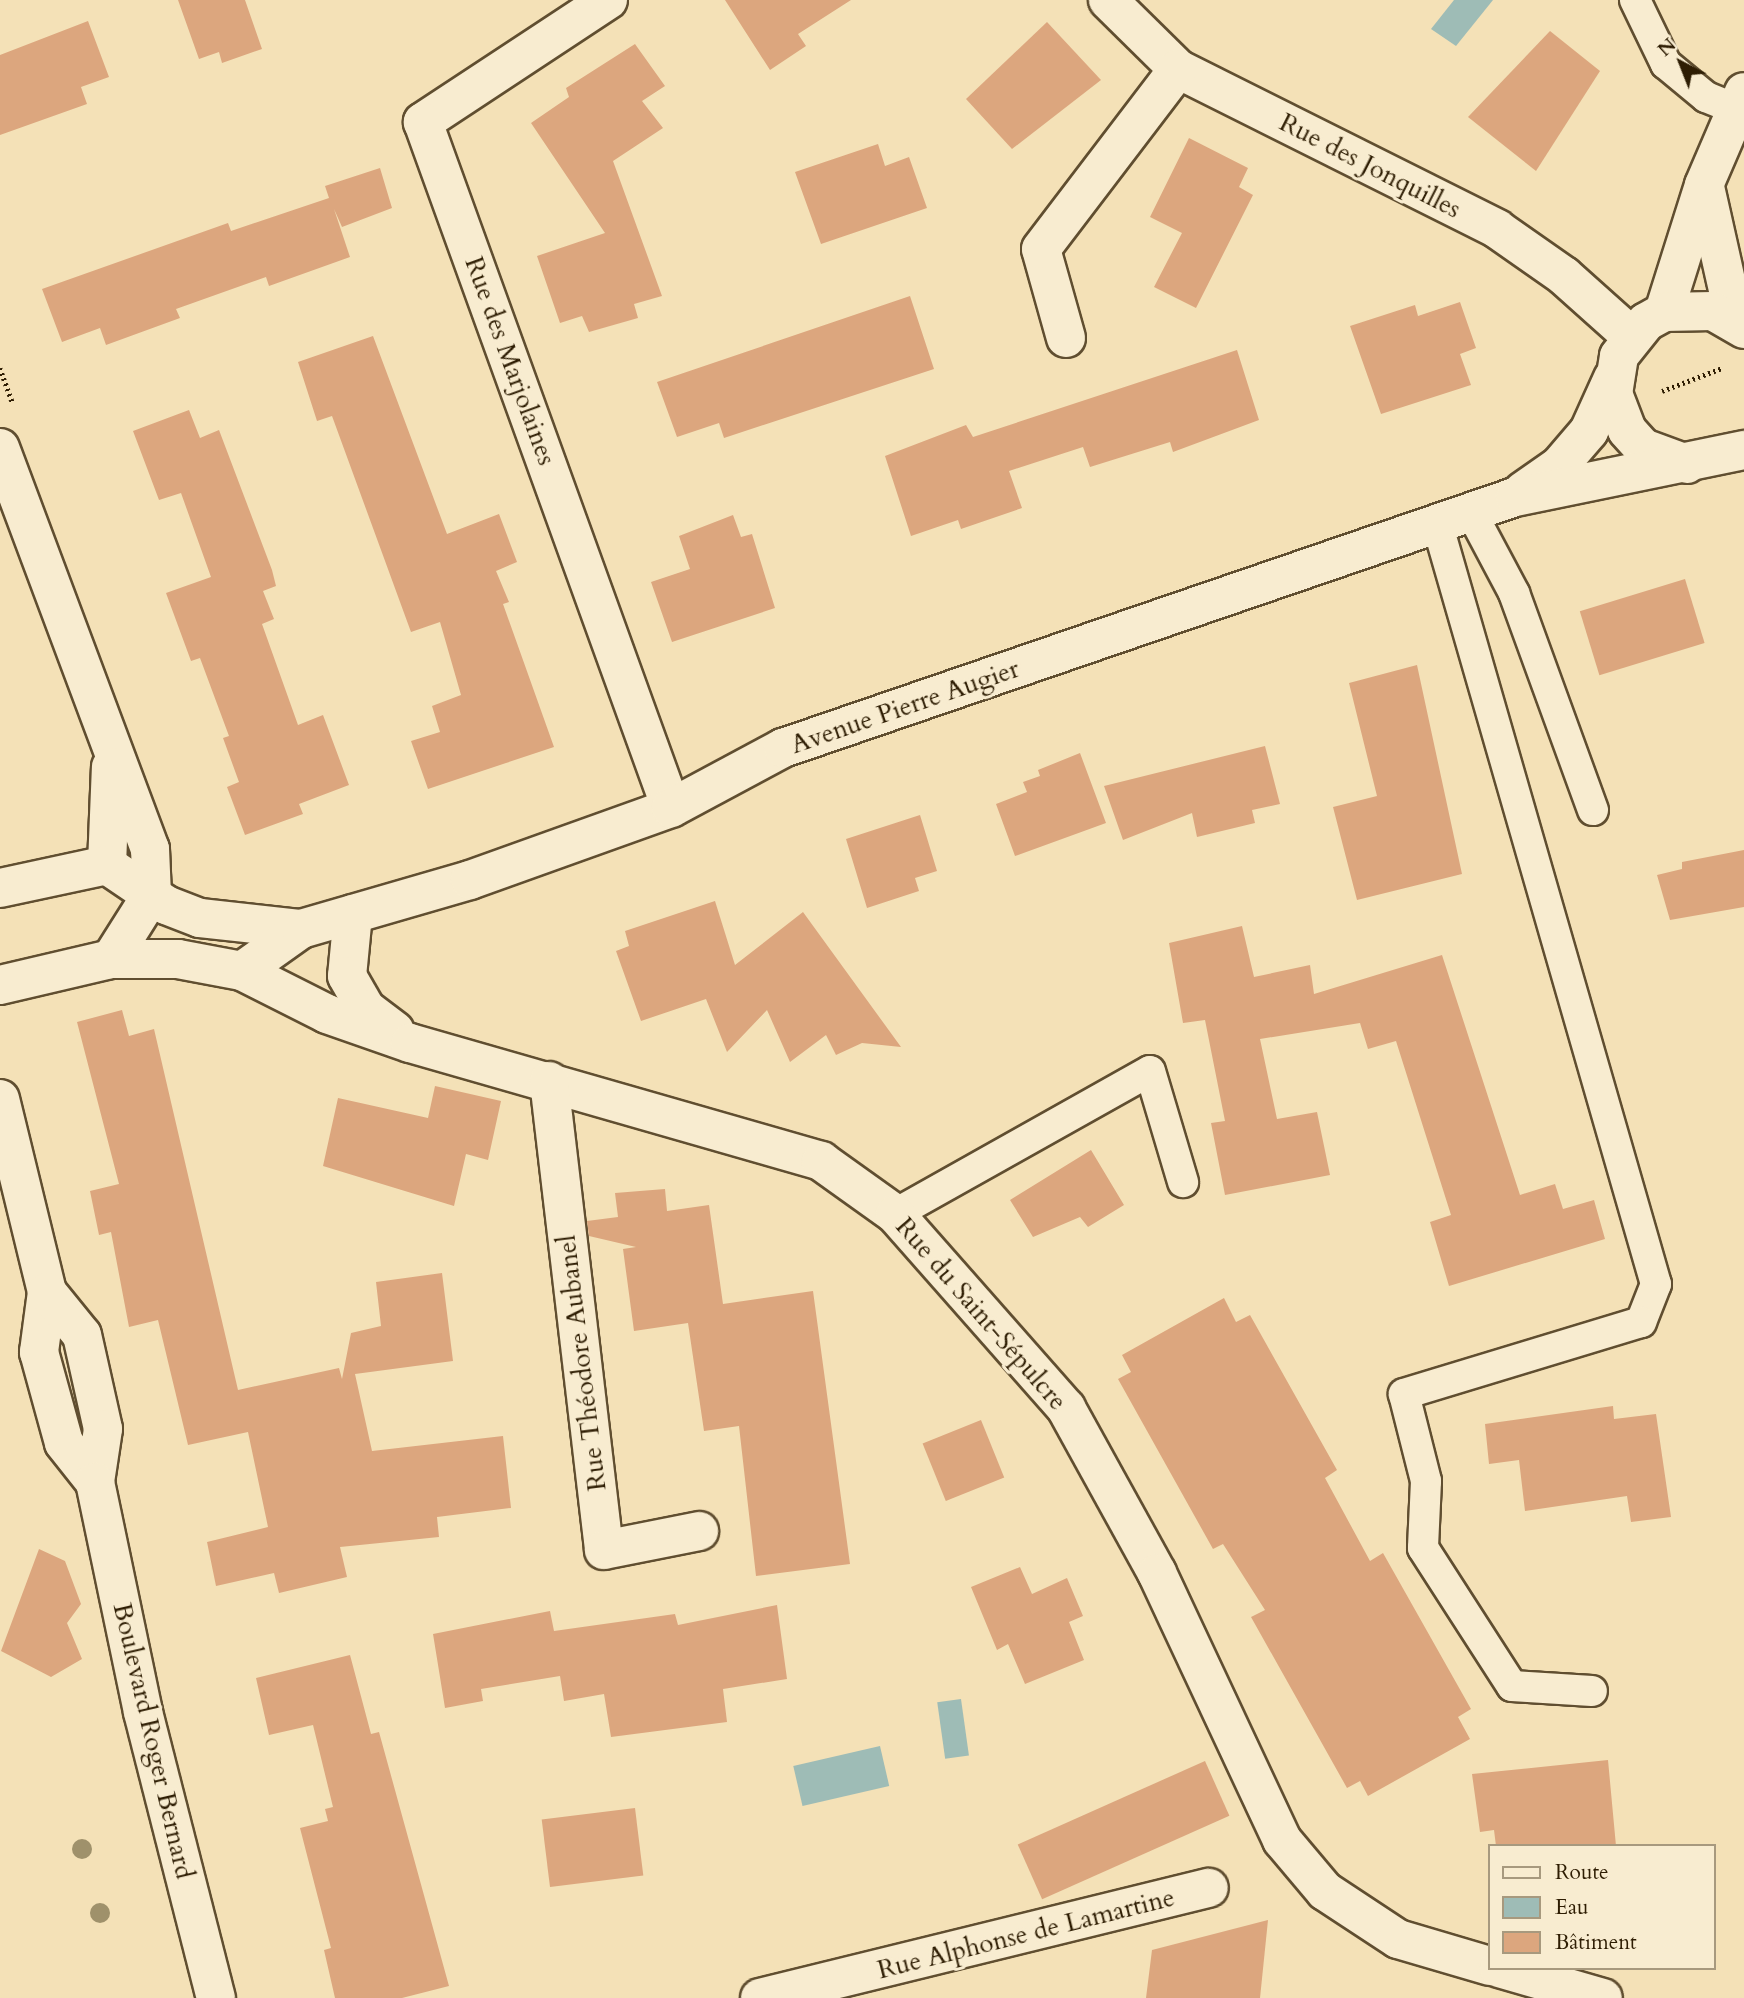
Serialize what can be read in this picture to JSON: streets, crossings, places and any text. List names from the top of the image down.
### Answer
{
  "streets": {
    "street": [
      "Rue des Jonquilles",
      "Rue des Marjolaines",
      "Avenue Pierre Augier",
      "Rue du Saint-Sépulcre",
      "Rue Théodore Aubanel",
      "Boulevard Roger Bernard",
      "Rue Alphonse de Lamartine"
    ]
  },
  "crossings": [
    ["Rue des Jonquilles", "Avenue Pierre Augier"],
    ["Rue des Marjolaines", "Avenue Pierre Augier"],
    ["Avenue Pierre Augier", "Rue du Saint-Sépulcre"],
    ["Rue du Saint-Sépulcre", "Rue Théodore Aubanel"]
  ],
  "legend": ["Route", "Eau", "Bâtiment"],
  "north": "top left"
}
